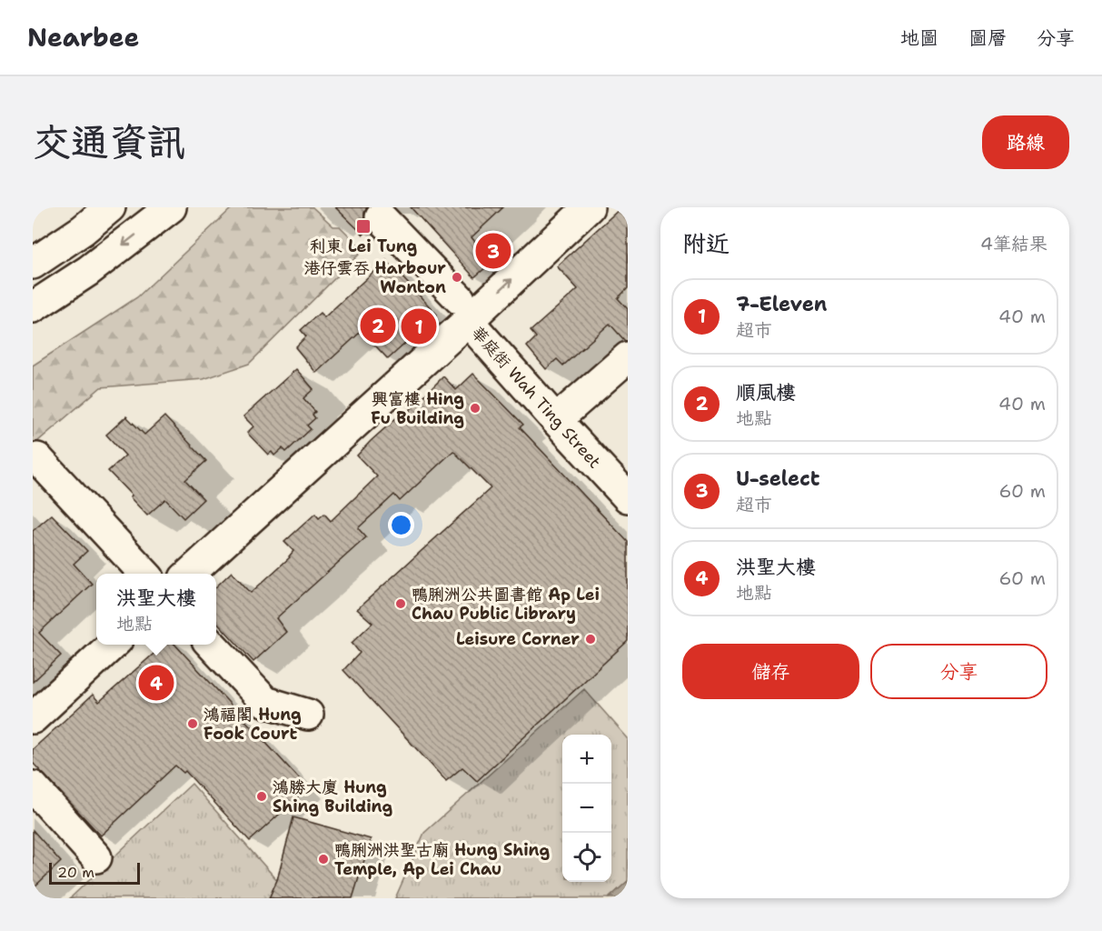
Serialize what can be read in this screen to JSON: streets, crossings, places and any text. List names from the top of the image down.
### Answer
{
  "streets": {
    "street": ["華庭街 Wah Ting Street"]
  },
  "places": {
    "transit": ["利東 Lei Tung"],
    "other": [
      "港仔雲吞 Harbour Wonton",
      "興富樓 Hing Fu Building",
      "鴨脷洲公共圖書館 Ap Lei Chau Public Library",
      "Leisure Corner",
      "鴻福閣 Hung Fook Court",
      "鴻勝大廈 Hung Shing Building",
      "鴨脷洲洪聖古廟 Hung Shing Temple, Ap Lei Chau"
    ]
  },
  "scale_bar": "20 m",
  "page": {
    "header": "Nearbee",
    "nav": ["地圖", "圖層", "分享"],
    "buttons": [
      "路線",
      ["儲存", "分享"]
    ],
    "title": "交通資訊",
    "heading": ["附近", "4筆結果"],
    "pins": [
      "3",
      "2",
      "1",
      "4"
    ],
    "list": [
      {
        "mark": "1",
        "name": "7-Eleven",
        "note": "超市",
        "value": "40 m"
      },
      {
        "mark": "2",
        "name": "順風樓",
        "note": "地點",
        "value": "40 m"
      },
      {
        "mark": "3",
        "name": "U-select",
        "note": "超市",
        "value": "60 m"
      },
      {
        "mark": "4",
        "name": "洪聖大樓",
        "note": "地點",
        "value": "60 m"
      }
    ],
    "popup": ["洪聖大樓", "地點"],
    "map_buttons": ["+", "−"],
    "scale": "20 m"
  }
}
